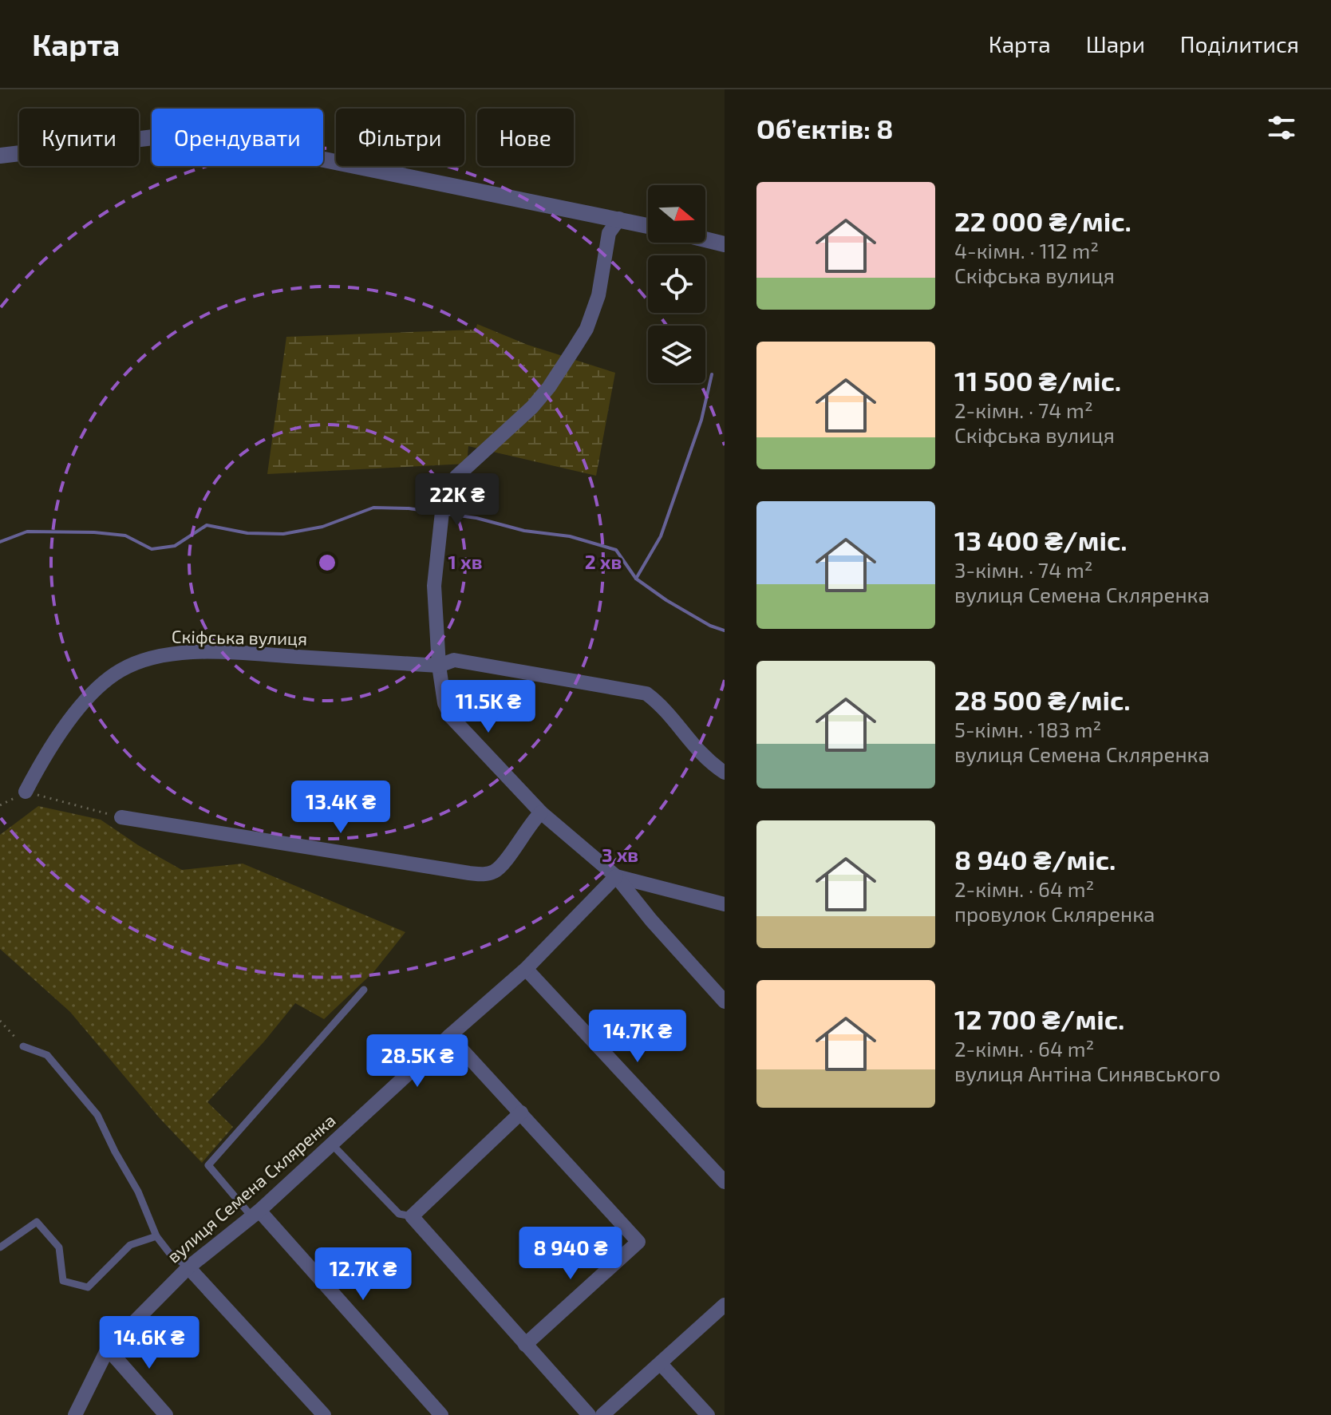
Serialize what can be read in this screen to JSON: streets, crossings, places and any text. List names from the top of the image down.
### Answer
{
  "streets": {
    "street": ["Скіфська вулиця", "вулиця Семена Скляренка"]
  },
  "north": "right",
  "page": {
    "header": "Карта",
    "nav": ["Карта", "Шари", "Поділитися"],
    "heading": "Об’єктів: 8",
    "chip": [
      "Купити",
      "Орендувати",
      "Фільтри",
      "Нове"
    ],
    "list": [
      {
        "name": "22 000 ₴/міс.",
        "note": "4-кімн. · 112 m² · Скіфська вулиця"
      },
      {
        "name": "11 500 ₴/міс.",
        "note": "2-кімн. · 74 m² · Скіфська вулиця"
      },
      {
        "name": "13 400 ₴/міс.",
        "note": "3-кімн. · 74 m² · вулиця Семена Скляренка"
      },
      {
        "name": "28 500 ₴/міс.",
        "note": "5-кімн. · 183 m² · вулиця Семена Скляренка"
      },
      {
        "name": "8 940 ₴/міс.",
        "note": "2-кімн. · 64 m² · провулок Скляренка"
      },
      {
        "name": "12 700 ₴/міс.",
        "note": "2-кімн. · 64 m² · вулиця Антіна Синявського"
      }
    ],
    "price": [
      "22K ₴",
      "11.5K ₴",
      "13.4K ₴",
      "14.7K ₴",
      "28.5K ₴",
      "8 940 ₴",
      "12.7K ₴",
      "14.6K ₴"
    ]
  },
  "rings": ["1 хв", "2 хв", "3 хв"]
}
